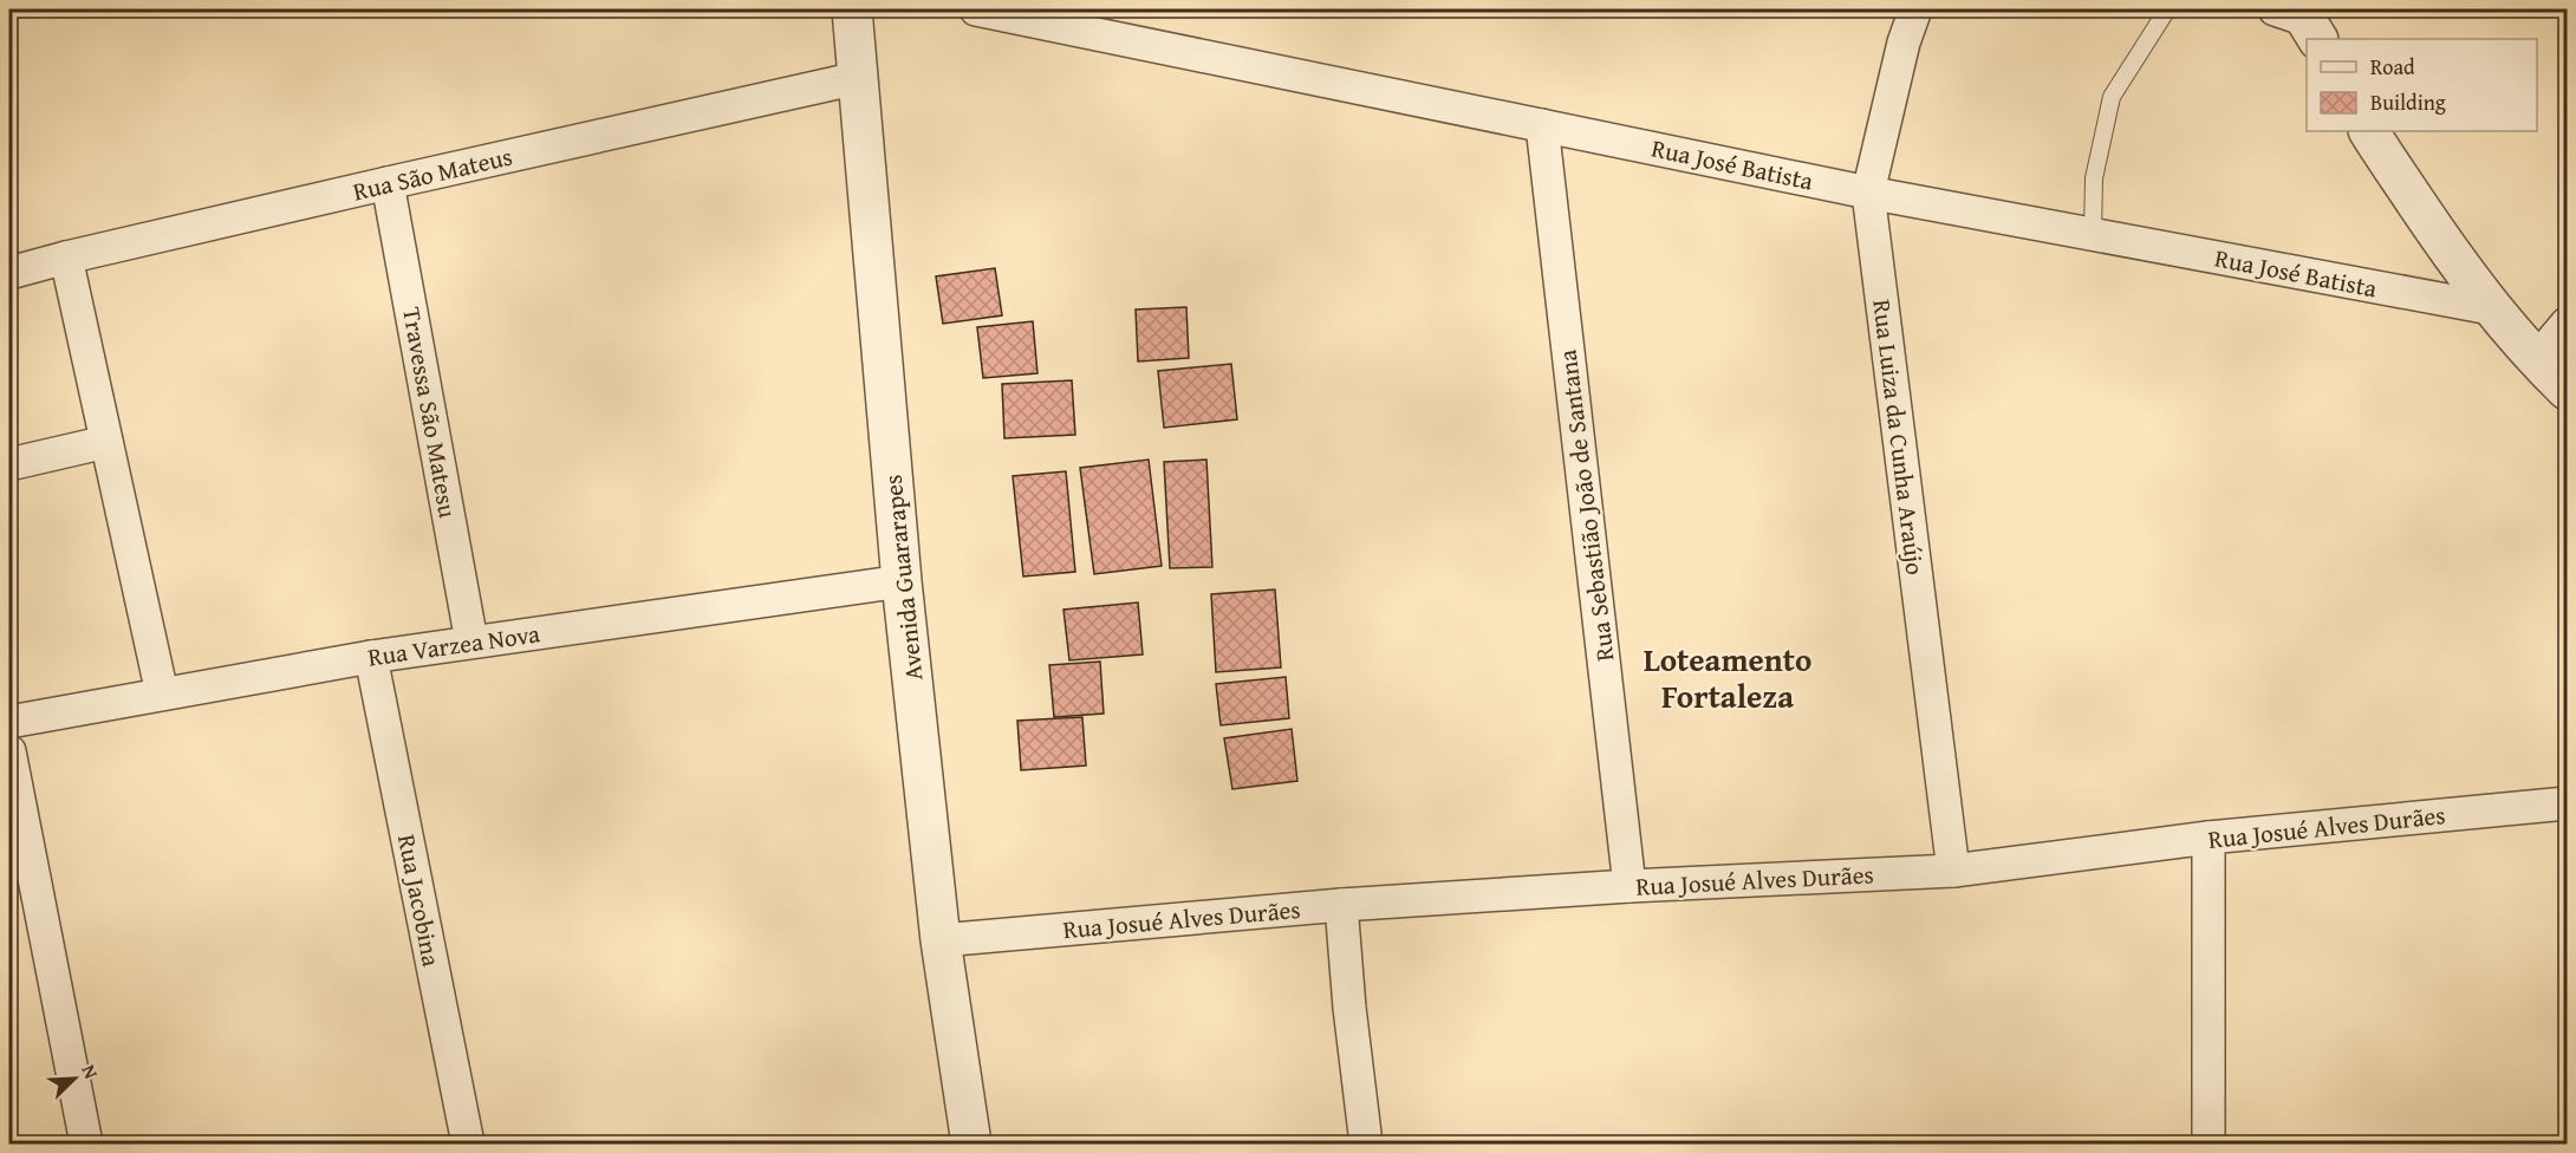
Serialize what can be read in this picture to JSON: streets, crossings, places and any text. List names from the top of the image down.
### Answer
{
  "streets": {
    "street": [
      "Rua José Batista",
      "Rua São Mateus",
      "Travessa São Matesu",
      "Rua Luiza da Cunha Araújo",
      "Rua Sebastião João de Santana",
      "Avenida Guararapes",
      "Rua Varzea Nova",
      "Rua Josué Alves Durães",
      "Rua Jacobina"
    ]
  },
  "crossings": [
    ["Rua José Batista", "Rua Luiza da Cunha Araújo"],
    ["Rua José Batista", "Rua Sebastião João de Santana"],
    ["Rua São Mateus", "Travessa São Matesu"],
    ["Rua São Mateus", "Avenida Guararapes"],
    ["Travessa São Matesu", "Rua Varzea Nova"],
    ["Rua Luiza da Cunha Araújo", "Rua Josué Alves Durães"],
    ["Rua Sebastião João de Santana", "Rua Josué Alves Durães"],
    ["Avenida Guararapes", "Rua Varzea Nova"],
    ["Avenida Guararapes", "Rua Josué Alves Durães"],
    ["Rua Varzea Nova", "Rua Jacobina"]
  ],
  "districts": ["Loteamento Fortaleza"],
  "legend": ["Road", "Building"],
  "north": "top right"
}
